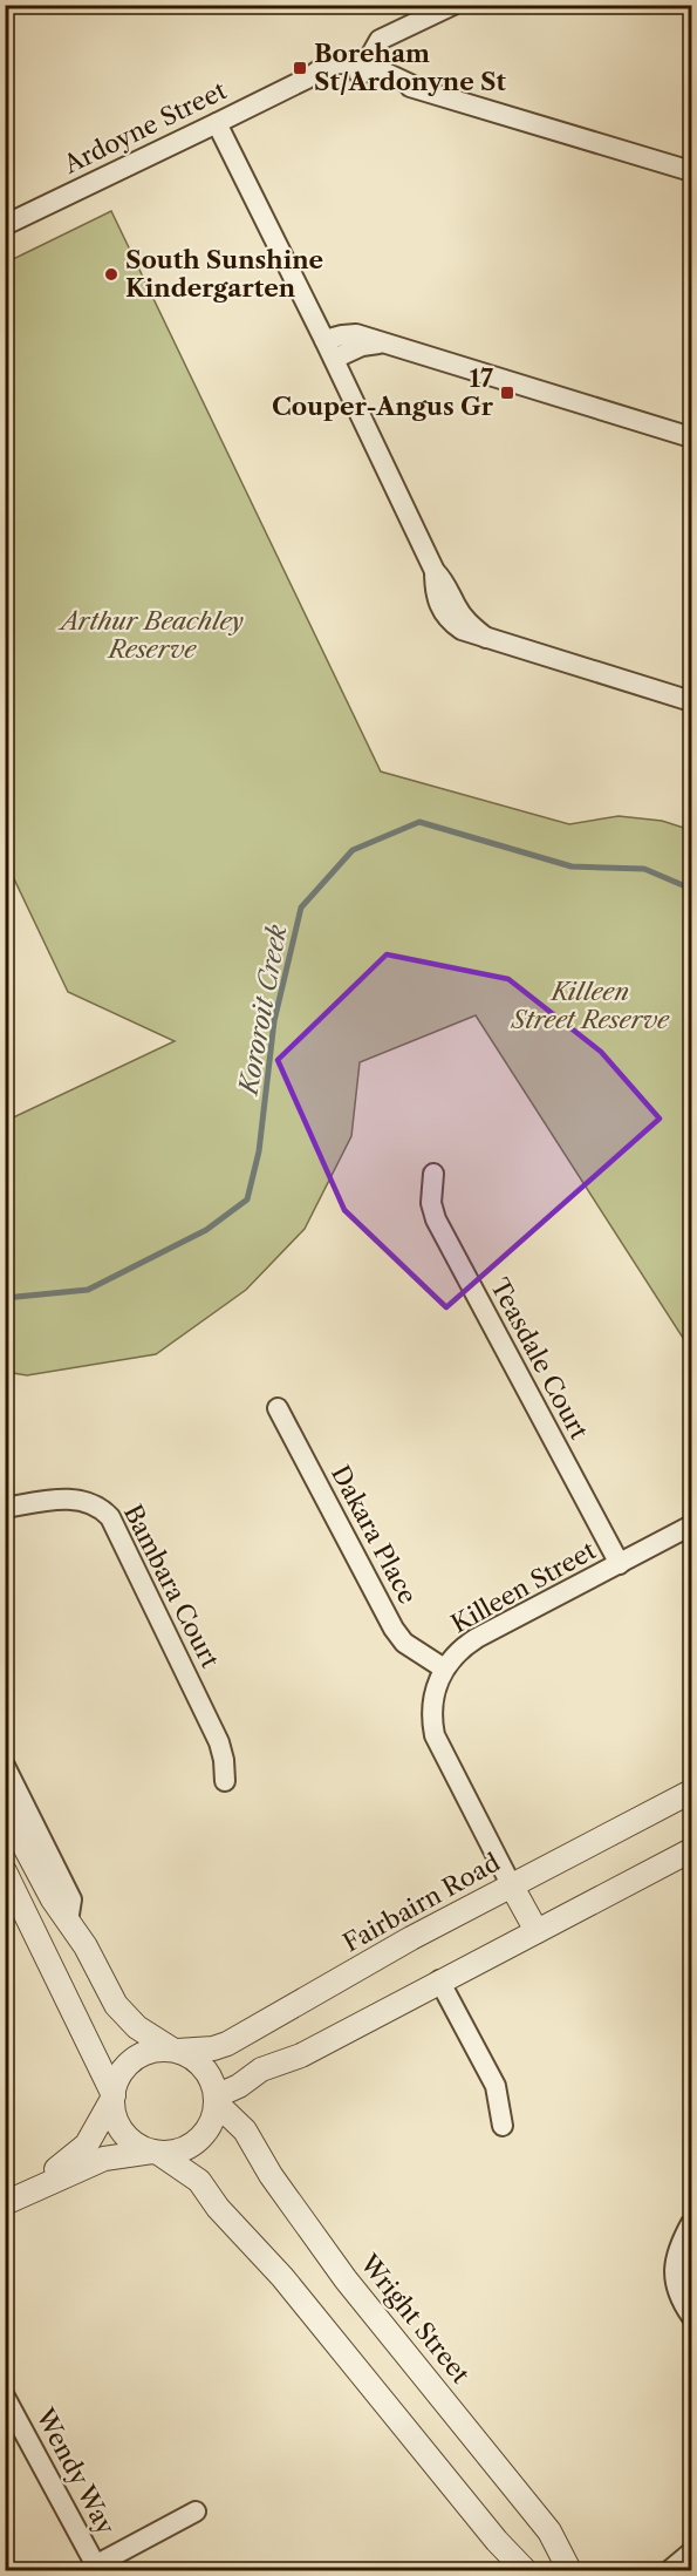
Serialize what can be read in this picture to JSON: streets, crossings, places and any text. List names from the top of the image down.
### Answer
{
  "streets": {
    "street": [
      "Ardoyne Street",
      "Teasdale Court",
      "Dakara Place",
      "Bambara Court",
      "Killeen Street",
      "Fairbairn Road",
      "Wright Street",
      "Wendy Way"
    ]
  },
  "crossings": [
    ["Teasdale Court", "Killeen Street"],
    ["Dakara Place", "Killeen Street"],
    ["Killeen Street", "Fairbairn Road"],
    ["Fairbairn Road", "Wright Street"]
  ],
  "water": ["Kororoit Creek"],
  "parks": ["Arthur Beachley Reserve", "Killeen Street Reserve"],
  "places": {
    "transit": ["Boreham St/Ardonyne St", "17 Couper-Angus Gr"],
    "other": ["South Sunshine Kindergarten"]
  }
}
